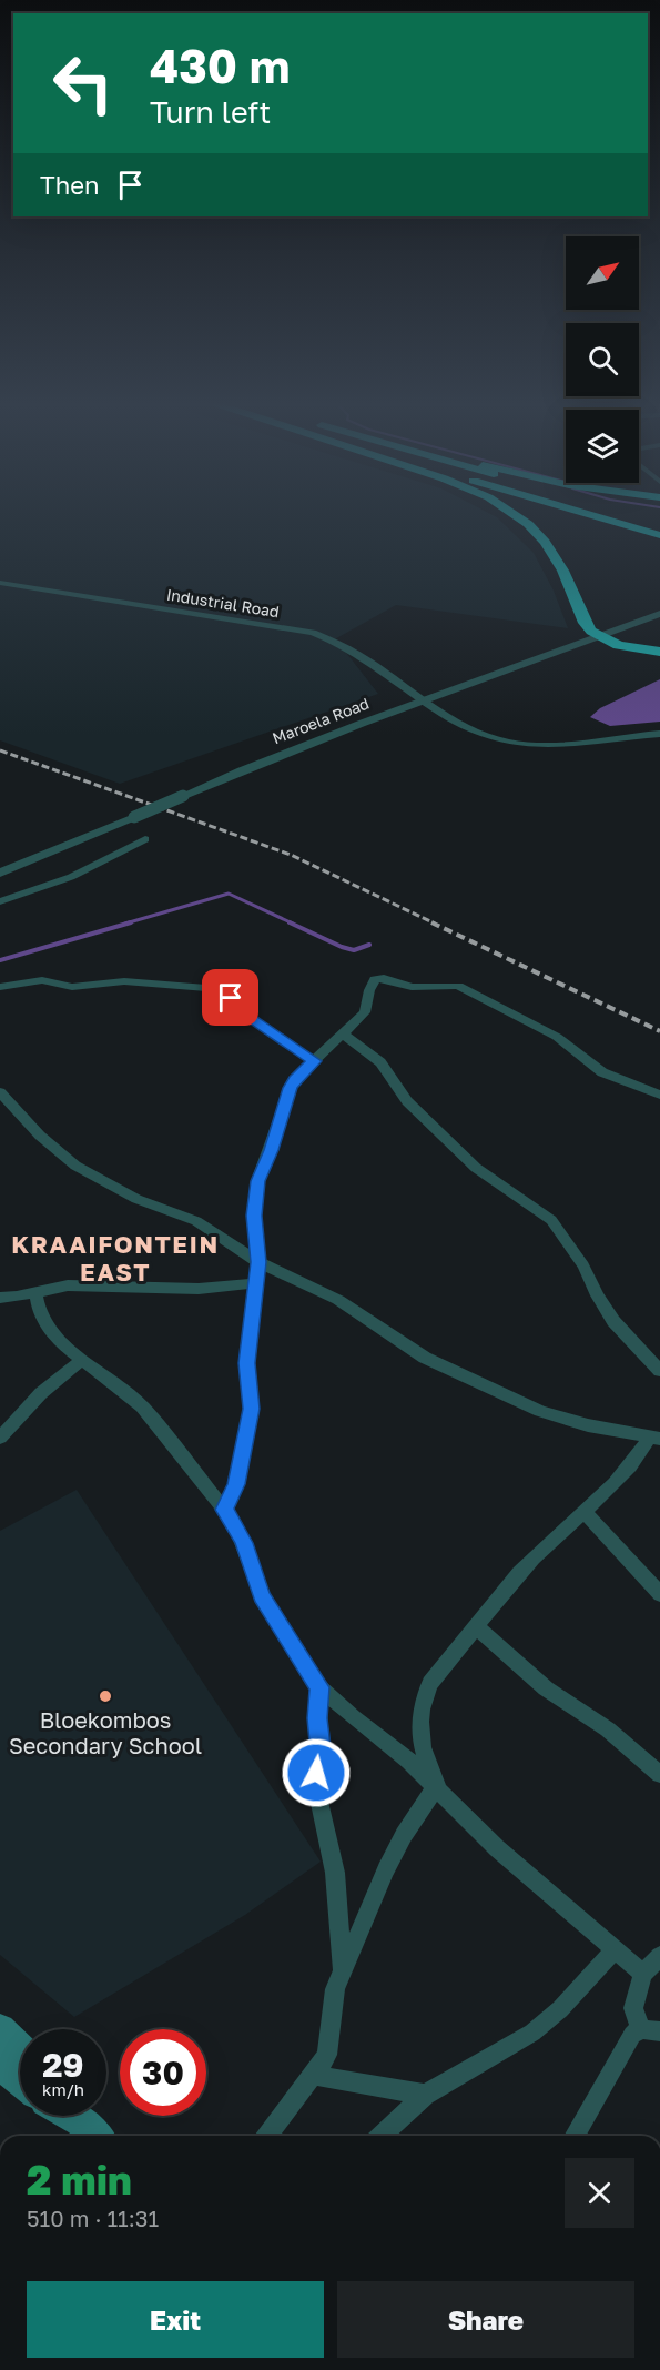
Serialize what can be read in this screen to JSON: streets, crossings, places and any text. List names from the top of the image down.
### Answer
{
  "streets": {
    "street": ["Industrial Road", "Maroela Road"]
  },
  "crossings": [
    ["Industrial Road", "Maroela Road"]
  ],
  "districts": ["KRAAIFONTEIN EAST"],
  "places": ["Bloekombos Secondary School"],
  "north": "top right",
  "page": {
    "turn": ["430 m", "Turn left"],
    "then": "Then",
    "speed": "29 km/h",
    "limit": "30",
    "heading": ["2 min", "510 m · 11:31"],
    "buttons": ["Exit", "Share"]
  }
}
